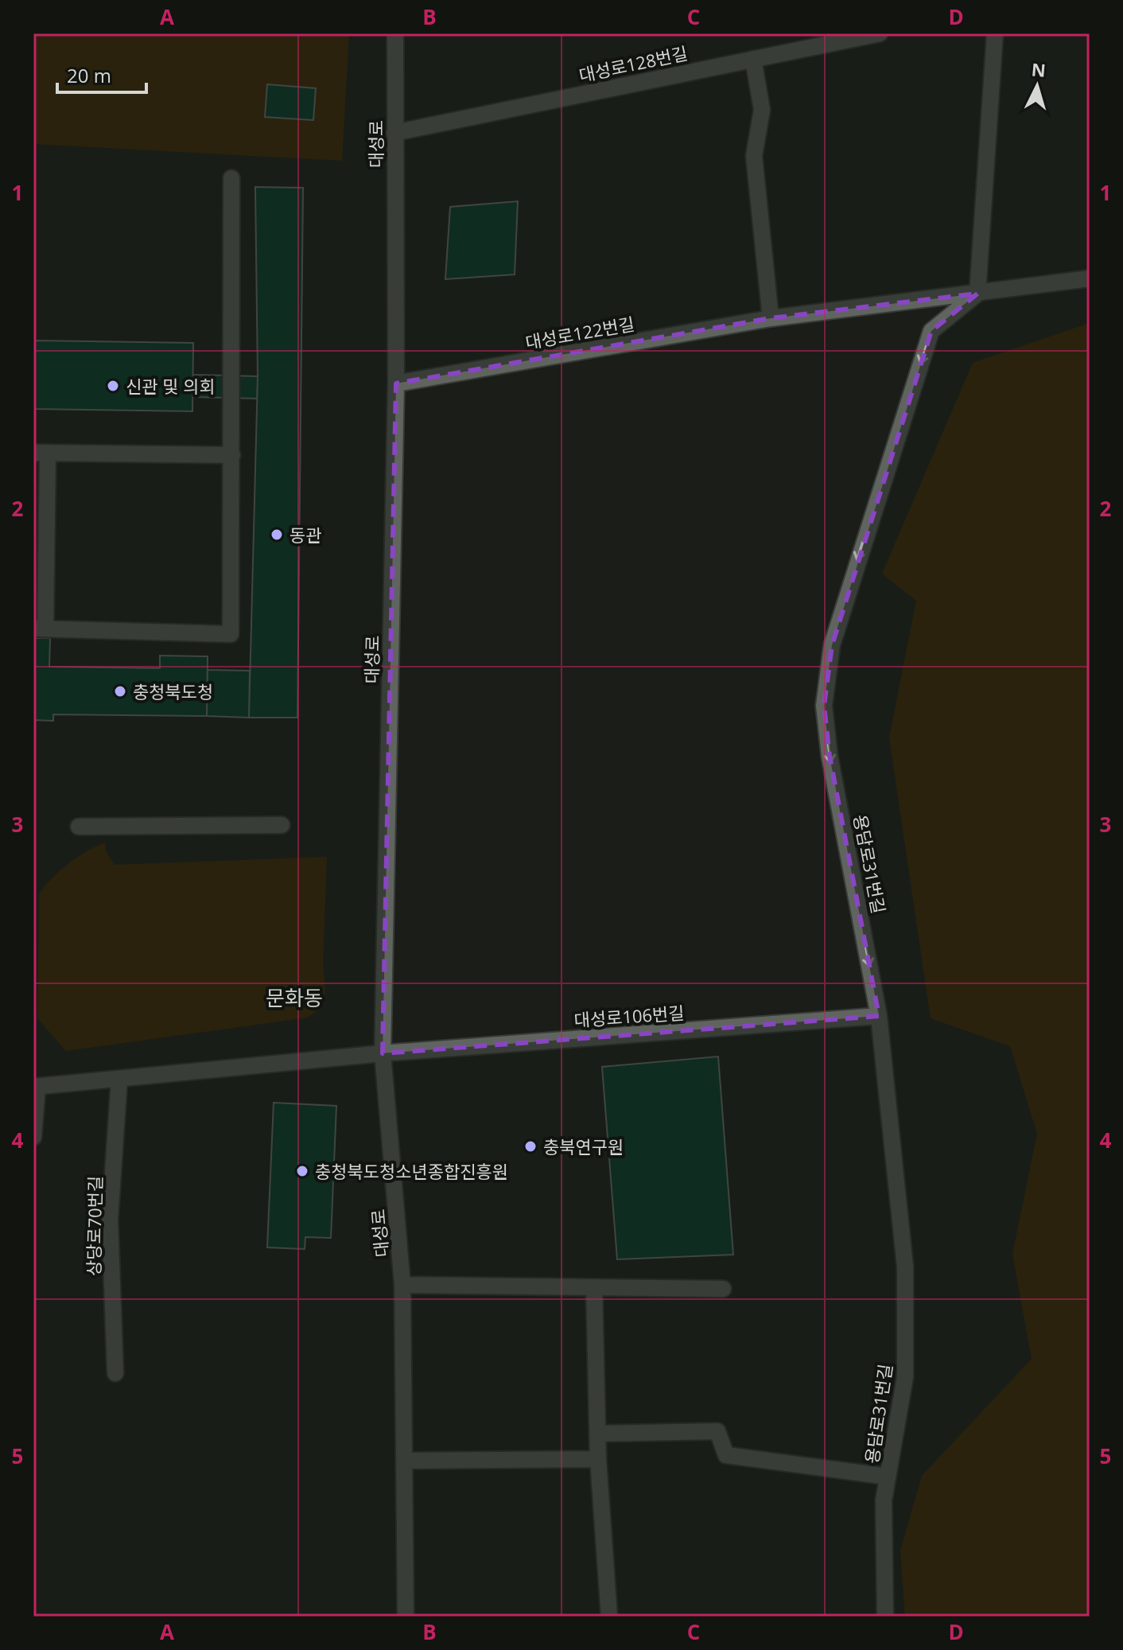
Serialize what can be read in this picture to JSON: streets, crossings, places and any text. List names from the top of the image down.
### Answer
{
  "streets": {
    "street": [
      "대성로128번길",
      "대성로",
      "대성로122번길",
      "용담로31번길",
      "대성로106번길",
      "상당로70번길"
    ]
  },
  "crossings": [
    ["대성로128번길", "대성로"],
    ["대성로", "대성로122번길"],
    ["대성로", "대성로106번길"],
    ["대성로122번길", "용담로31번길"],
    ["용담로31번길", "대성로106번길"]
  ],
  "one_way": ["용담로31번길"],
  "districts": ["문화동"],
  "places": [
    "신관 및 의회",
    "동관",
    "충청북도청",
    "충북연구원",
    "충청북도청소년종합진흥원"
  ],
  "scale_bar": "20 m",
  "north": "top",
  "grid": {
    "columns": [
      "A",
      "B",
      "C",
      "D"
    ],
    "rows": [
      "1",
      "2",
      "3",
      "4",
      "5"
    ]
  }
}
